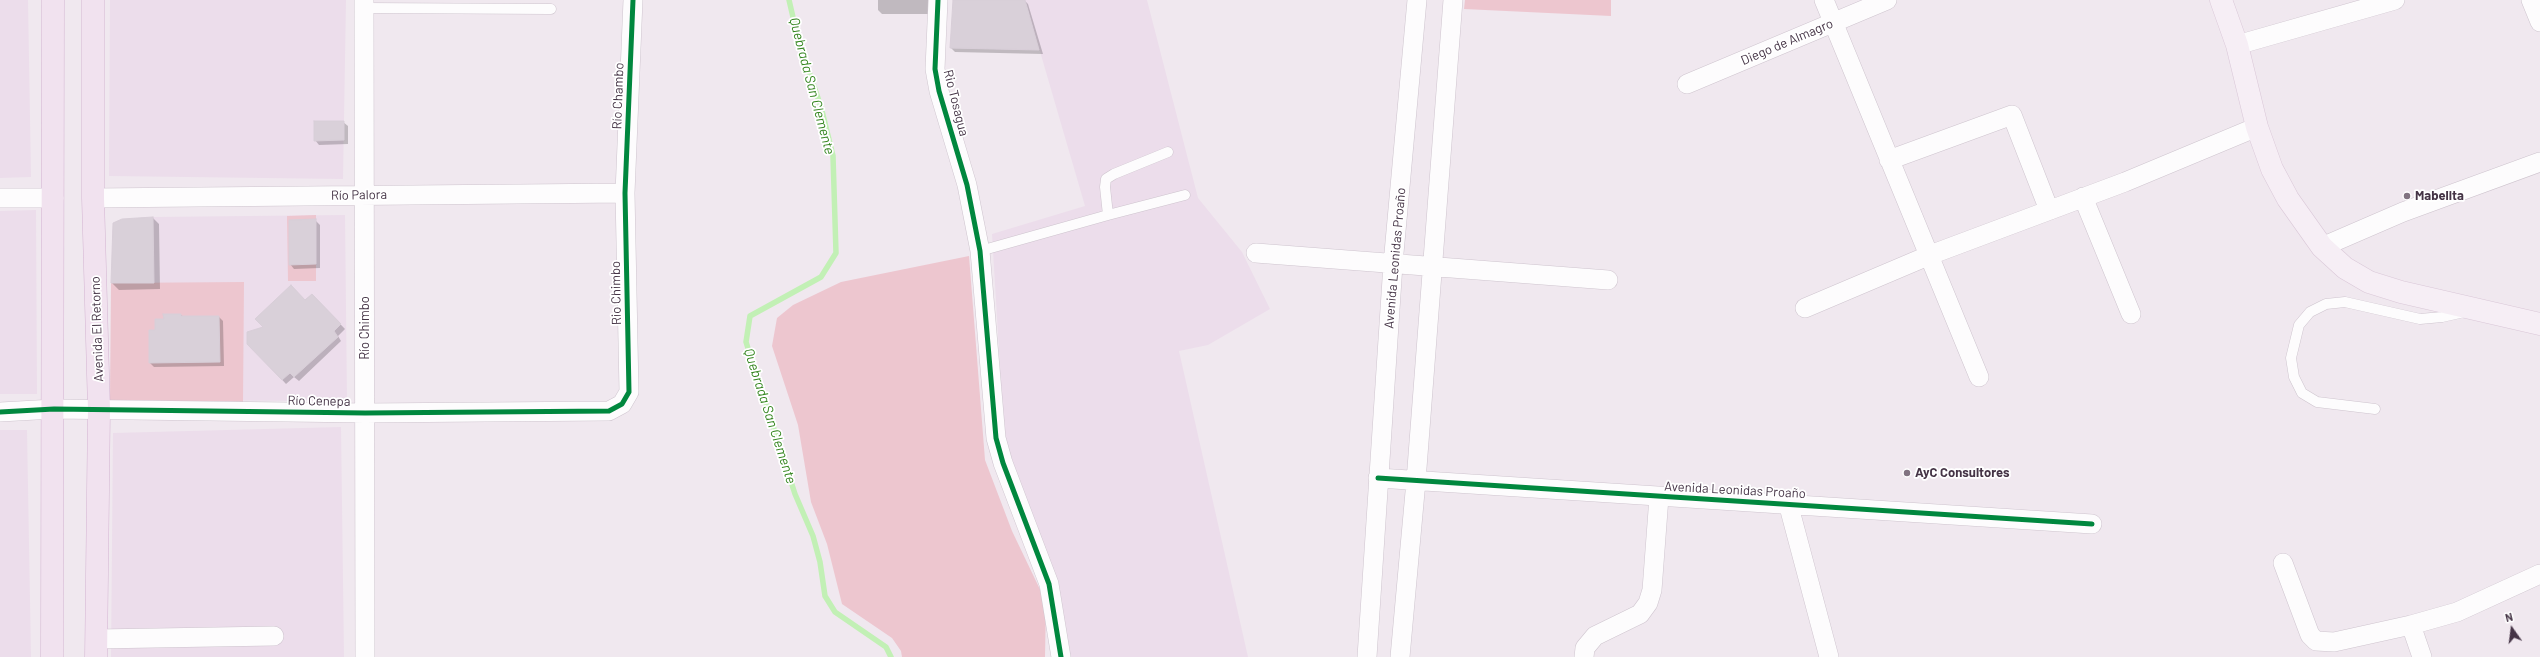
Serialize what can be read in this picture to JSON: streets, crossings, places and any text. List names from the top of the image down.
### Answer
{
  "streets": {
    "main road": ["Avenida El Retorno"],
    "street": [
      "Diego de Almagro",
      "Río Chambo",
      "Rio Tosagua",
      "Río Palora",
      "Avenida Leonidas Proaño",
      "Rio Chimbo",
      "Río Chimbo",
      "Río Cenepa"
    ]
  },
  "crossings": [
    ["Río Chambo", "Río Palora"],
    ["Río Chambo", "Rio Chimbo"],
    ["Río Palora", "Rio Chimbo"],
    ["Río Palora", "Río Chimbo"],
    ["Río Palora", "Avenida El Retorno"],
    ["Rio Chimbo", "Río Cenepa"],
    ["Río Chimbo", "Río Cenepa"],
    ["Avenida El Retorno", "Río Cenepa"]
  ],
  "water": ["Quebrada San Clemente"],
  "places": ["Mabelita", "AyC Consultores"],
  "north": "top"
}
